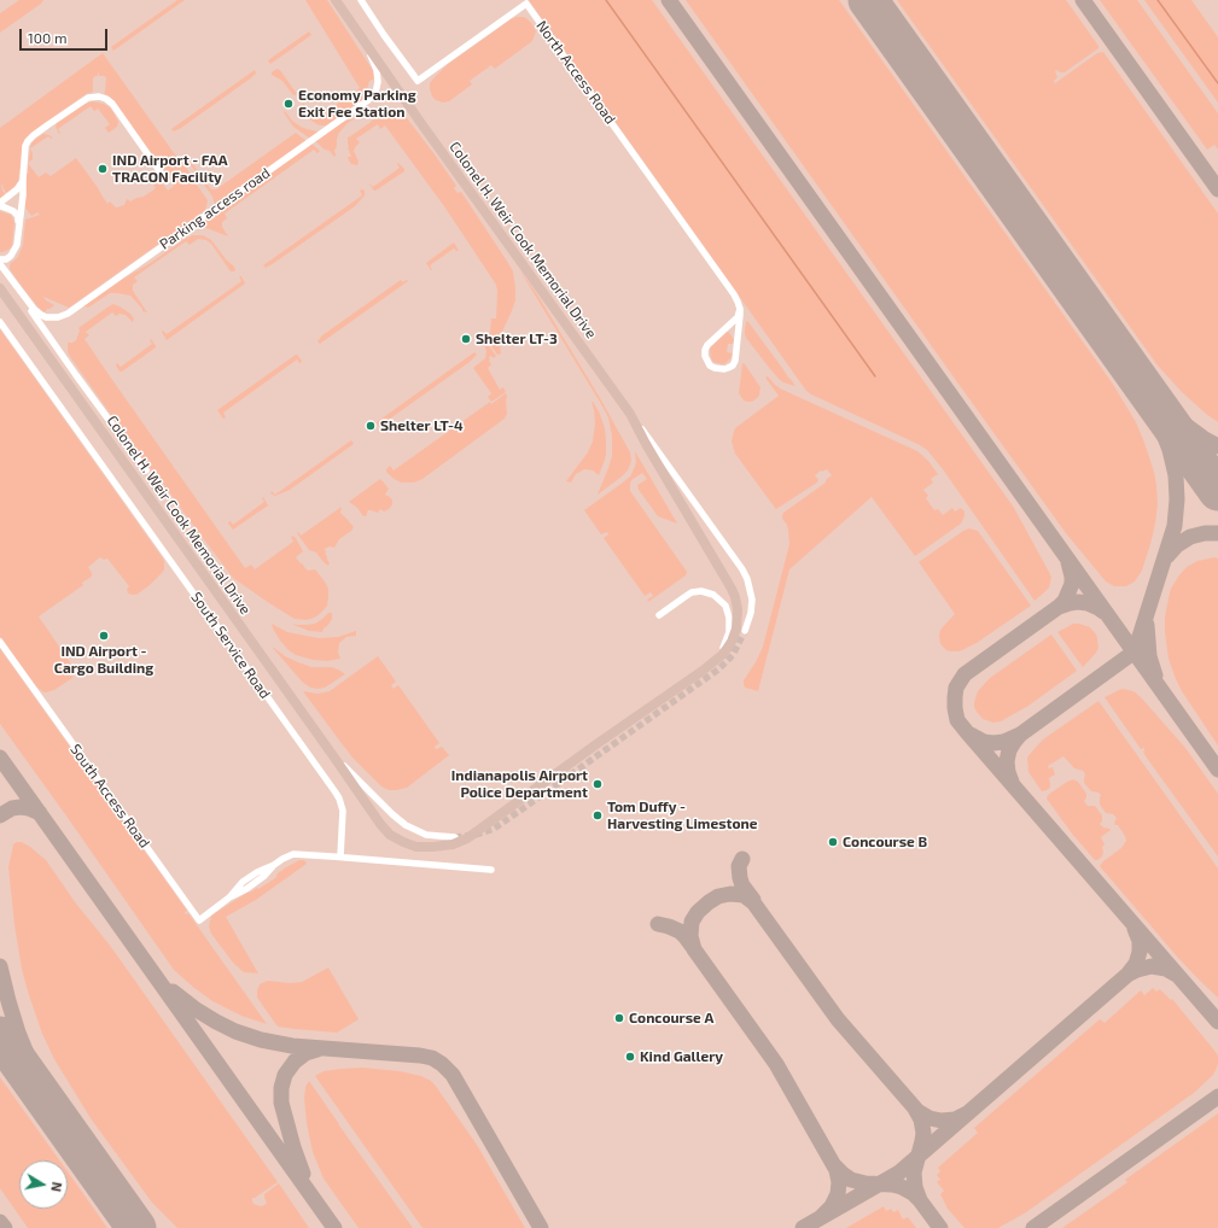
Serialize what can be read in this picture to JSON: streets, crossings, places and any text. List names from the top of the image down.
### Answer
{
  "streets": {
    "street": [
      "North Access Road",
      "Parking access road",
      "Colonel H. Weir Cook Memorial Drive",
      "South Service Road",
      "South Access Road"
    ]
  },
  "crossings": [
    ["Parking access road", "Colonel H. Weir Cook Memorial Drive"],
    ["South Service Road", "South Access Road"]
  ],
  "places": [
    "Economy Parking Exit Fee Station",
    "IND Airport - FAA TRACON Facility",
    "Shelter LT-3",
    "Shelter LT-4",
    "IND Airport - Cargo Building",
    "Indianapolis Airport Police Department",
    "Tom Duffy - Harvesting Limestone",
    "Concourse B",
    "Concourse A",
    "Kind Gallery"
  ],
  "scale_bar": "100 m",
  "north": "right"
}
